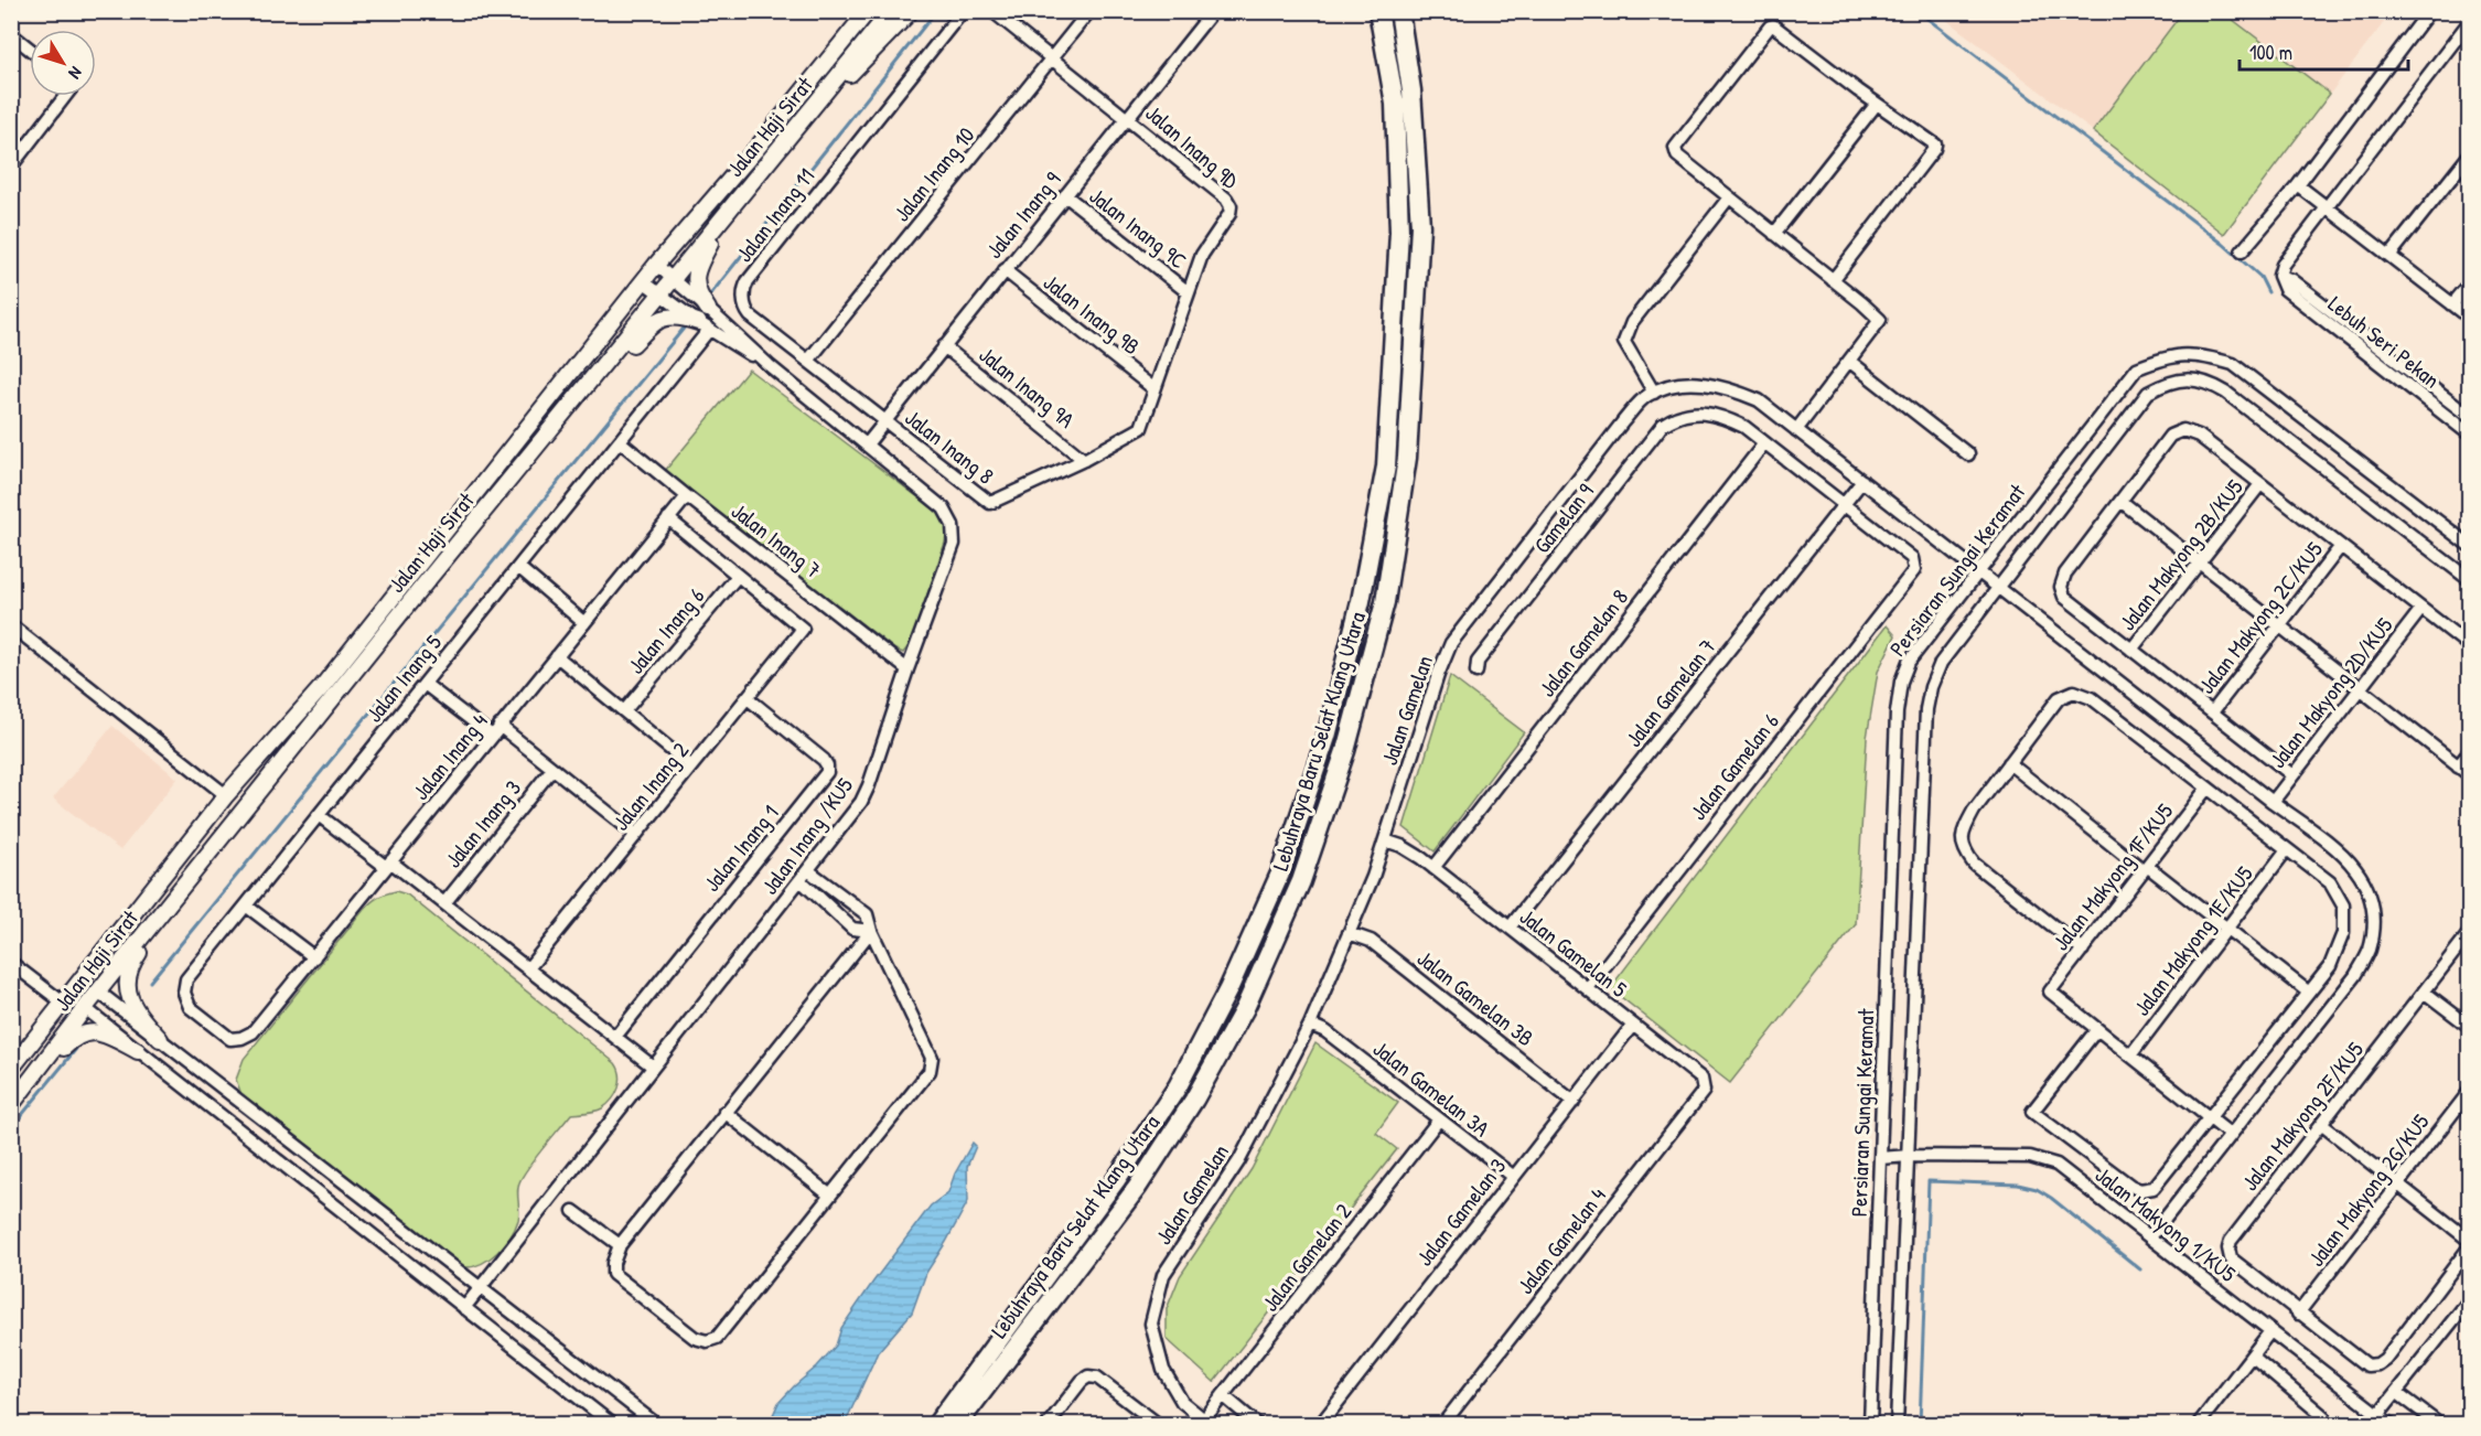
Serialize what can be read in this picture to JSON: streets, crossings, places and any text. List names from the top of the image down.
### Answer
{
  "streets": {
    "highway": ["Lebuhraya Baru Selat Klang Utara"],
    "main road": ["Jalan Haji Sirat"],
    "street": [
      "Jalan Inang 9D",
      "Jalan Inang 10",
      "Jalan Inang 11",
      "Jalan Inang 9",
      "Jalan Inang 9C",
      "Jalan Inang 9B",
      "Lebuh Seri Pekan",
      "Jalan Inang 9A",
      "Jalan Inang 8",
      "Gamelan 9",
      "Jalan Inang 7",
      "Jalan Makyong 2B/KU5",
      "Persiaran Sungai Keramat",
      "Jalan Makyong 2C/KU5",
      "Jalan Inang 6",
      "Jalan Gamelan 8",
      "Jalan Inang 5",
      "Jalan Gamelan 7",
      "Jalan Makyong 2D/KU5",
      "Jalan Gamelan",
      "Jalan Inang 4",
      "Jalan Gamelan 6",
      "Jalan Inang 2",
      "Jalan Inang 3",
      "Jalan Inang /KU5",
      "Jalan Inang 1",
      "Jalan Makyong 1F/KU5",
      "Jalan Makyong 1E/KU5",
      "Jalan Gamelan 5",
      "Jalan Gamelan 3B",
      "Jalan Gamelan 3A",
      "Jalan Makyong 2F/KU5",
      "Jalan Makyong 2G/KU5",
      "Jalan Gamelan 3",
      "Jalan Makyong 1/KU5",
      "Jalan Gamelan 4",
      "Jalan Gamelan 2"
    ]
  },
  "crossings": [
    ["Jalan Inang 9D", "Jalan Inang 10"],
    ["Jalan Inang 9D", "Jalan Inang 9"],
    ["Jalan Inang 9D", "Jalan Inang 9C"],
    ["Jalan Inang 10", "Jalan Inang 11"],
    ["Jalan Inang 11", "Jalan Inang 9"],
    ["Jalan Inang 11", "Jalan Inang 8"],
    ["Jalan Inang 9", "Jalan Inang 9C"],
    ["Jalan Inang 9", "Jalan Inang 9B"],
    ["Jalan Inang 9", "Jalan Inang 9A"],
    ["Jalan Inang 9", "Jalan Inang 8"],
    ["Jalan Inang 9", "Jalan Inang /KU5"],
    ["Jalan Inang 9A", "Jalan Inang 8"],
    ["Gamelan 9", "Jalan Gamelan 8"],
    ["Jalan Inang 7", "Jalan Inang 5"],
    ["Jalan Inang 7", "Jalan Inang 4"],
    ["Jalan Inang 7", "Jalan Inang /KU5"],
    ["Persiaran Sungai Keramat", "Jalan Gamelan"],
    ["Persiaran Sungai Keramat", "Jalan Makyong 1/KU5"],
    ["Jalan Inang 6", "Jalan Inang 2"],
    ["Jalan Gamelan 8", "Jalan Gamelan 5"],
    ["Jalan Inang 5", "Jalan Inang 4"],
    ["Jalan Inang 5", "Jalan Inang /KU5"],
    ["Jalan Gamelan 7", "Jalan Gamelan"],
    ["Jalan Gamelan 7", "Jalan Gamelan 6"],
    ["Jalan Gamelan 7", "Jalan Gamelan 5"],
    ["Jalan Makyong 2D/KU5", "Jalan Gamelan"],
    ["Jalan Gamelan", "Jalan Gamelan 5"],
    ["Jalan Gamelan", "Jalan Gamelan 3B"],
    ["Jalan Gamelan", "Jalan Gamelan 3A"],
    ["Jalan Gamelan", "Jalan Makyong 1/KU5"],
    ["Jalan Gamelan", "Jalan Gamelan 2"],
    ["Jalan Gamelan 6", "Jalan Gamelan 5"],
    ["Jalan Inang 2", "Jalan Inang 1"],
    ["Jalan Gamelan 5", "Jalan Gamelan 3"],
    ["Jalan Gamelan 5", "Jalan Gamelan 4"],
    ["Jalan Gamelan 3B", "Jalan Gamelan 3"],
    ["Jalan Gamelan 3A", "Jalan Gamelan 3"],
    ["Jalan Gamelan 3A", "Jalan Gamelan 2"],
    ["Jalan Makyong 2F/KU5", "Jalan Makyong 2G/KU5"]
  ],
  "scale_bar": "100 m",
  "north": "bottom right"
}
